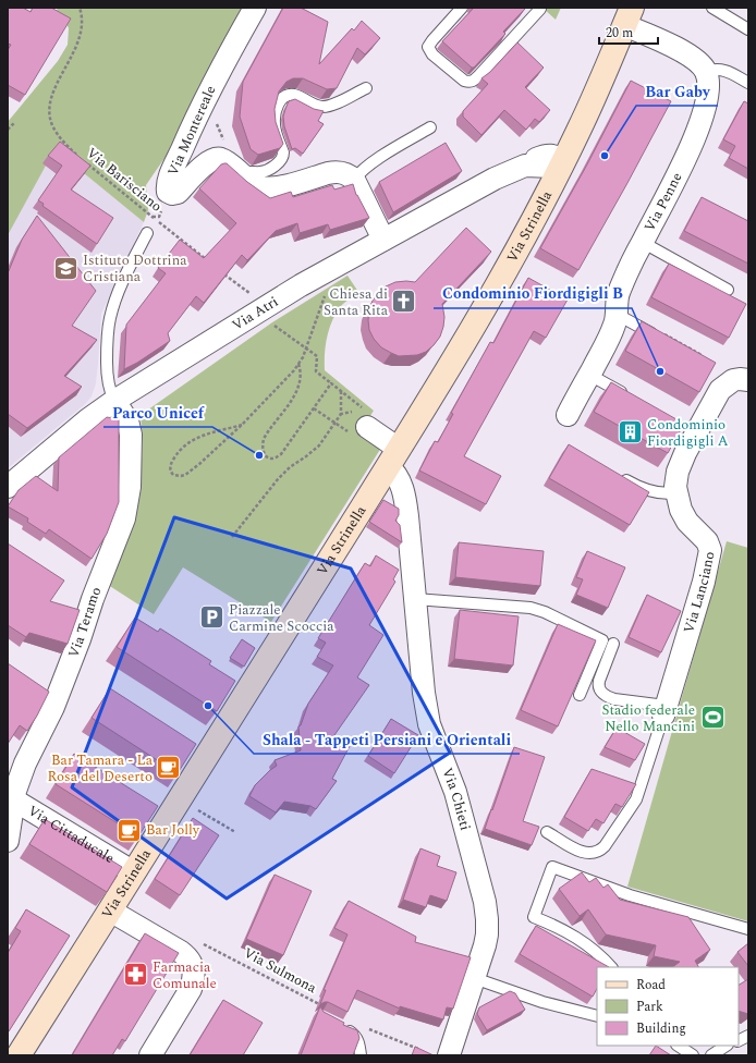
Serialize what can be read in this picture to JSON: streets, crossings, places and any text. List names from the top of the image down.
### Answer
{
  "streets": {
    "main road": ["Via Strinella"],
    "street": [
      "Via Montereale",
      "Via Penne",
      "Via Atri",
      "Via Lanciano",
      "Via Teramo",
      "Via Chieti",
      "Via Cittaducale"
    ],
    "path": ["Via Barisciano", "Via Sulmona"]
  },
  "crossings": [
    ["Via Strinella", "Via Atri"],
    ["Via Strinella", "Via Chieti"],
    ["Via Strinella", "Via Cittaducale"],
    ["Via Atri", "Via Teramo"],
    ["Via Teramo", "Via Cittaducale"]
  ],
  "places": {
    "other": [
      "Bar Gaby",
      "Condominio Fiordigigli B",
      "Parco Unicef",
      "Shala - Tappeti Persiani e Orientali"
    ],
    "school or university": ["Istituto Dottrina Cristiana"],
    "church": ["Chiesa di Santa Rita"],
    "building": ["Condominio Fiordigigli A"],
    "parking": ["Piazzale Carmine Scoccia"],
    "sports": ["Stadio federale Nello Mancini"],
    "cafe": ["Bar Tamara - La Rosa del Deserto", "Bar Jolly"],
    "pharmacy": ["Farmacia Comunale"]
  },
  "legend": ["Road", "Park", "Building"],
  "scale_bar": "20 m"
}
